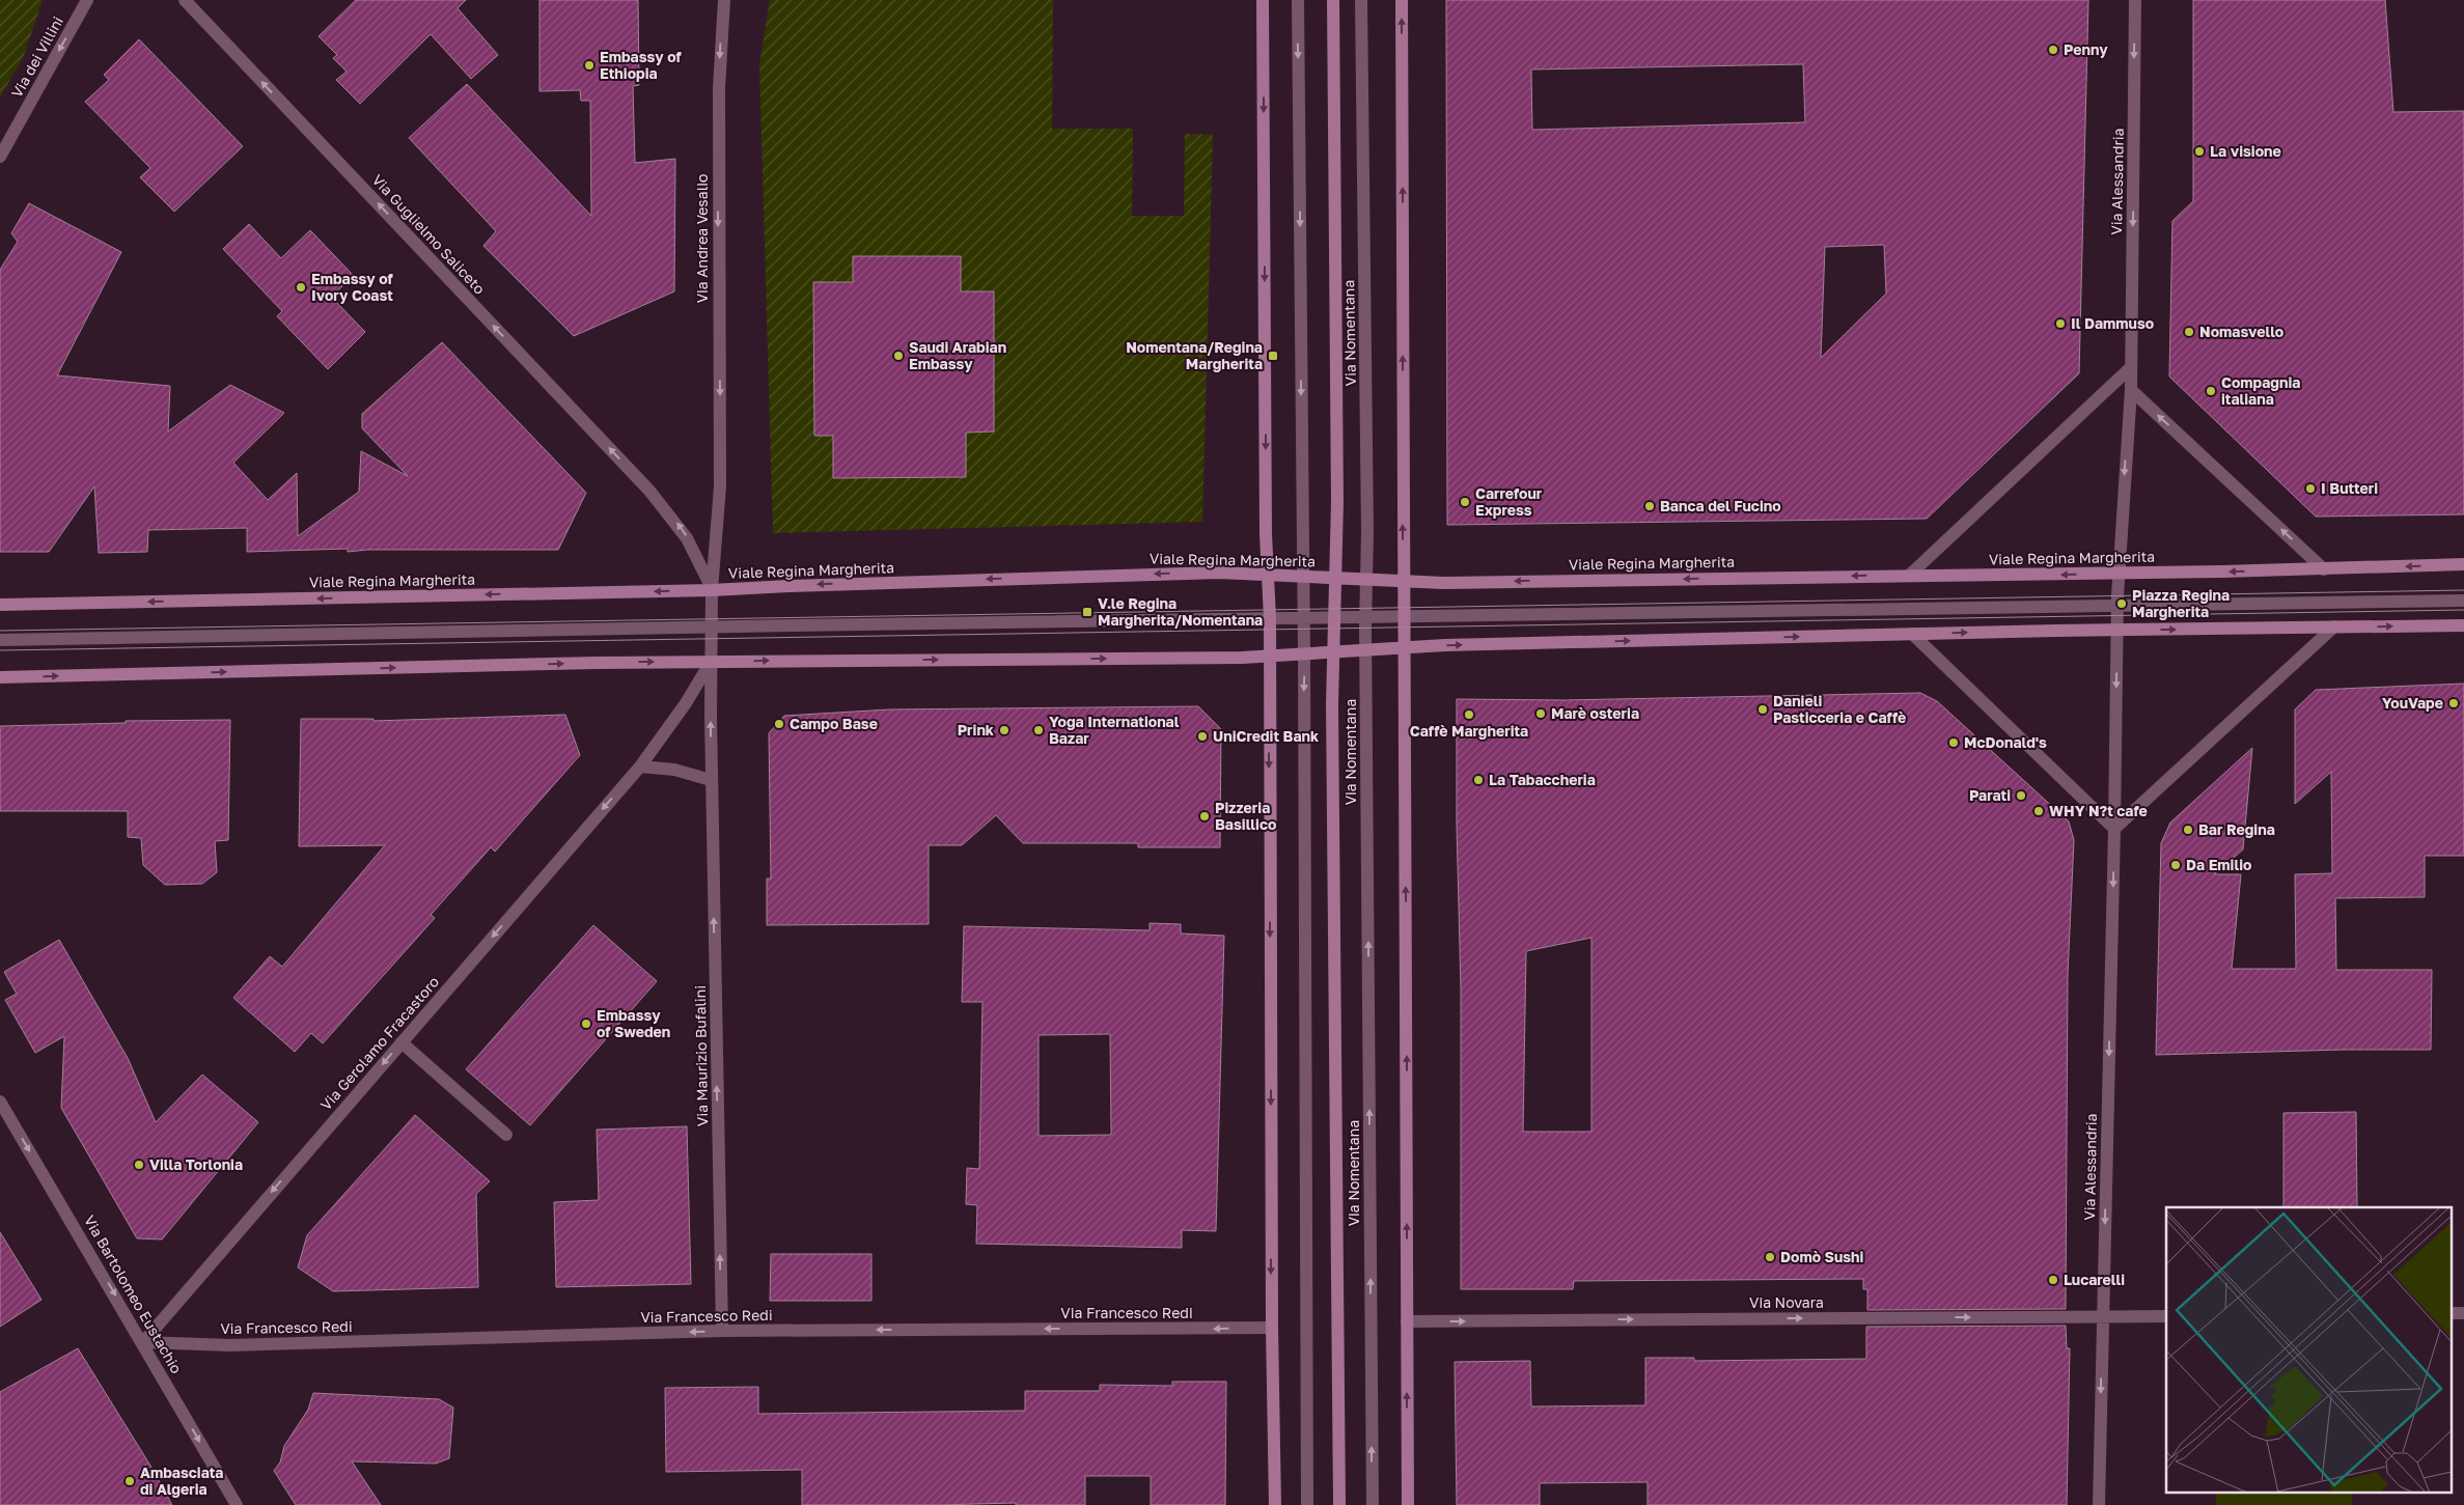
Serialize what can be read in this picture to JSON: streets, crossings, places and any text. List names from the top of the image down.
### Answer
{
  "streets": {
    "main road": ["Via Nomentana", "Viale Regina Margherita"],
    "street": [
      "Via dei Villini",
      "Via Alessandria",
      "Via Guglielmo Saliceto",
      "Via Andrea Vesalio",
      "Via Gerolamo Fracastoro",
      "Via Maurizio Bufalini",
      "Via Bartolomeo Eustachio",
      "Via Novara",
      "Via Francesco Redi"
    ]
  },
  "crossings": [
    ["Via Alessandria", "Via Novara"],
    ["Via Guglielmo Saliceto", "Via Andrea Vesalio"],
    ["Via Guglielmo Saliceto", "Viale Regina Margherita"],
    ["Via Andrea Vesalio", "Viale Regina Margherita"],
    ["Via Andrea Vesalio", "Via Maurizio Bufalini"],
    ["Via Nomentana", "Viale Regina Margherita"],
    ["Via Gerolamo Fracastoro", "Via Maurizio Bufalini"],
    ["Via Gerolamo Fracastoro", "Via Bartolomeo Eustachio"],
    ["Via Gerolamo Fracastoro", "Via Francesco Redi"],
    ["Via Maurizio Bufalini", "Via Francesco Redi"],
    ["Via Bartolomeo Eustachio", "Via Francesco Redi"]
  ],
  "one_way": [
    "Via dei Villini",
    "Via Alessandria",
    "Via Guglielmo Saliceto",
    "Via Andrea Vesalio",
    "Via Gerolamo Fracastoro",
    "Via Maurizio Bufalini",
    "Via Bartolomeo Eustachio",
    "Via Novara",
    "Via Francesco Redi"
  ],
  "places": {
    "other": [
      "Penny",
      "Embassy of Ethiopia",
      "La visione",
      "Embassy of Ivory Coast",
      "Il Dammuso",
      "Nomasvello",
      "Saudi Arabian Embassy",
      "Compagnia italiana",
      "I Butteri",
      "Carrefour Express",
      "Banca del Fucino",
      "Piazza Regina Margherita",
      "YouVape",
      "Danieli Pasticceria e Caffè",
      "Marè osteria",
      "Caffè Margherita",
      "Campo Base",
      "Prink",
      "Yoga International Bazar",
      "UniCredit Bank",
      "McDonald's",
      "La Tabaccheria",
      "Parati",
      "WHY N?t cafe",
      "Pizzeria Basillico",
      "Bar Regina",
      "Da Emilio",
      "Embassy of Sweden",
      "Villa Torlonia",
      "Domò Sushi",
      "Lucarelli",
      "Ambasciata di Algeria"
    ],
    "transit": ["Nomentana/Regina Margherita", "V.le Regina Margherita/Nomentana"]
  }
}
